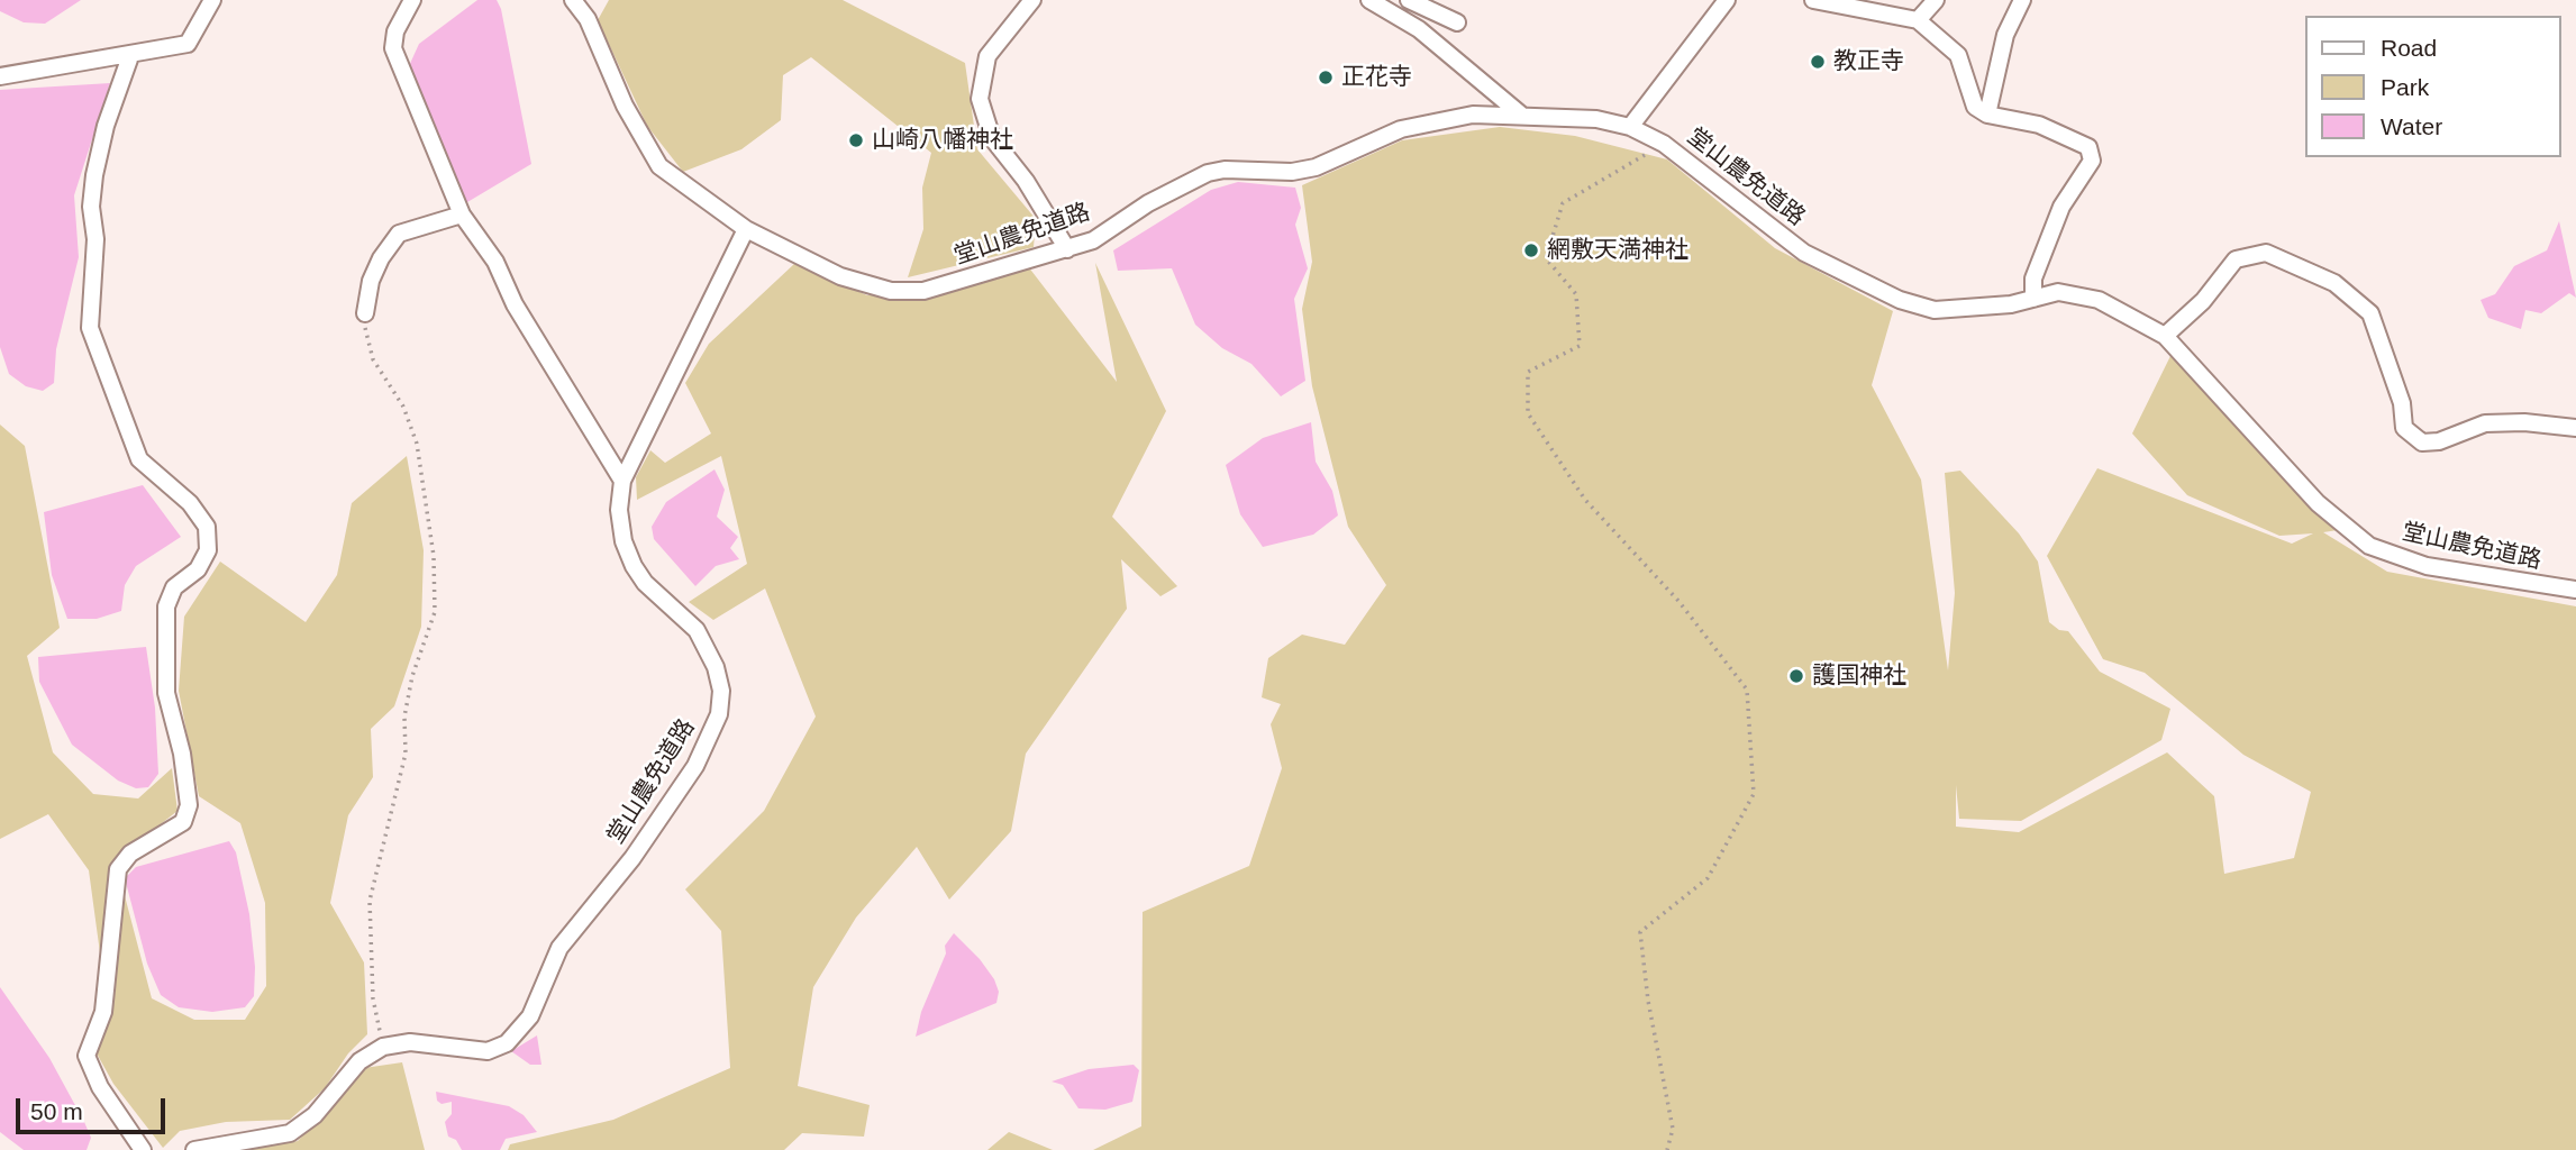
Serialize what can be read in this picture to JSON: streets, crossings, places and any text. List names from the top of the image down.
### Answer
{
  "streets": {
    "street": ["堂山農免道路"]
  },
  "places": [
    "教正寺",
    "正花寺",
    "山崎八幡神社",
    "網敷天満神社",
    "護国神社"
  ],
  "legend": ["Road", "Park", "Water"],
  "scale_bar": "50 m"
}
